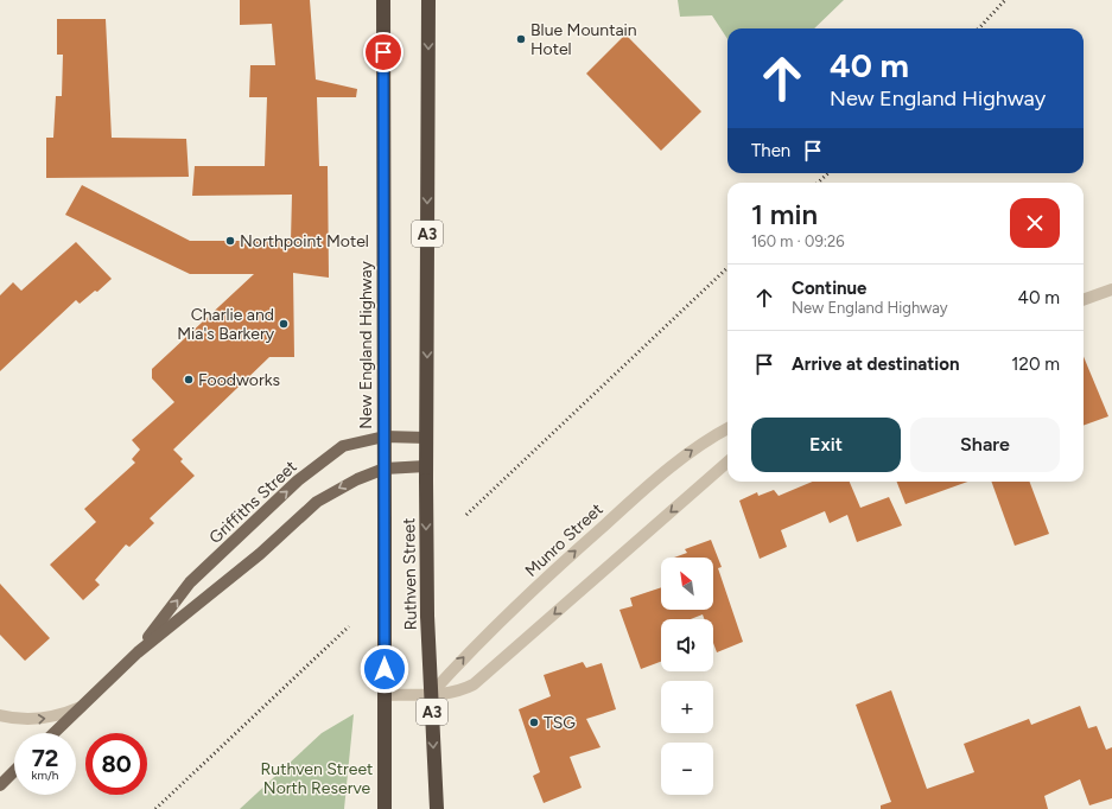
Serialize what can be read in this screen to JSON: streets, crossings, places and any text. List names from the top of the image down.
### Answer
{
  "streets": {
    "highway": ["A3", "New England Highway", "Ruthven Street"],
    "main road": ["Griffiths Street"],
    "street": ["Munro Street"]
  },
  "crossings": [
    ["A3", "Griffiths Street"],
    ["A3", "Ruthven Street"],
    ["New England Highway", "Griffiths Street"],
    ["New England Highway", "Ruthven Street"],
    ["Griffiths Street", "Ruthven Street"],
    ["Munro Street", "Ruthven Street"]
  ],
  "parks": ["Ruthven Street North Reserve"],
  "places": [
    "Blue Mountain Hotel",
    "Northpoint Motel",
    "Charlie and Mia's Barkery",
    "Foodworks",
    "TSG"
  ],
  "north": "top left",
  "page": {
    "turn": ["40 m", "New England Highway"],
    "then": "Then",
    "heading": ["1 min", "160 m · 09:26"],
    "list": [
      {
        "name": "Continue",
        "note": "New England Highway",
        "value": "40 m"
      },
      {
        "name": "Arrive at destination",
        "value": "120 m"
      }
    ],
    "buttons": ["Exit", "Share"],
    "map_buttons": ["+", "−"],
    "speed": "72 km/h",
    "limit": "80"
  }
}
